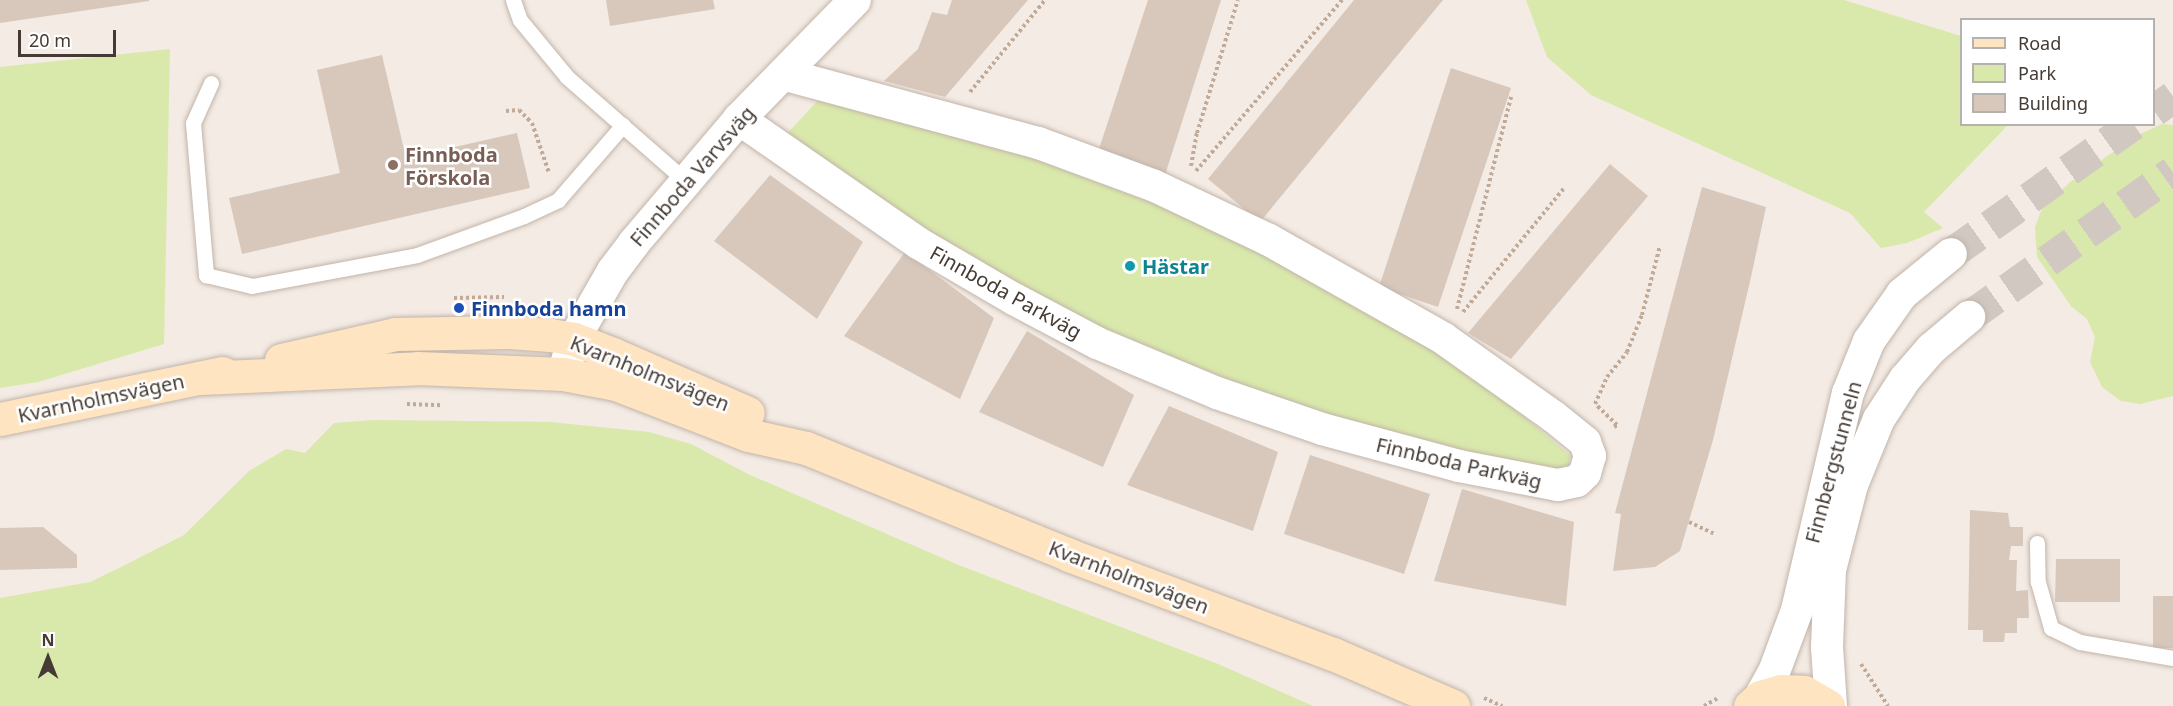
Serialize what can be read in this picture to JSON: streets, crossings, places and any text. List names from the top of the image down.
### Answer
{
  "streets": {
    "street": [
      "Finnboda Varvsväg",
      "Finnboda Parkväg",
      "Kvarnholmsvägen",
      "Finnbergstunneln"
    ]
  },
  "crossings": [
    ["Finnboda Varvsväg", "Finnboda Parkväg"],
    ["Finnboda Varvsväg", "Kvarnholmsvägen"]
  ],
  "places": ["Finnboda Förskola", "Hästar", "Finnboda hamn"],
  "legend": ["Road", "Park", "Building"],
  "scale_bar": "20 m",
  "north": "top"
}
